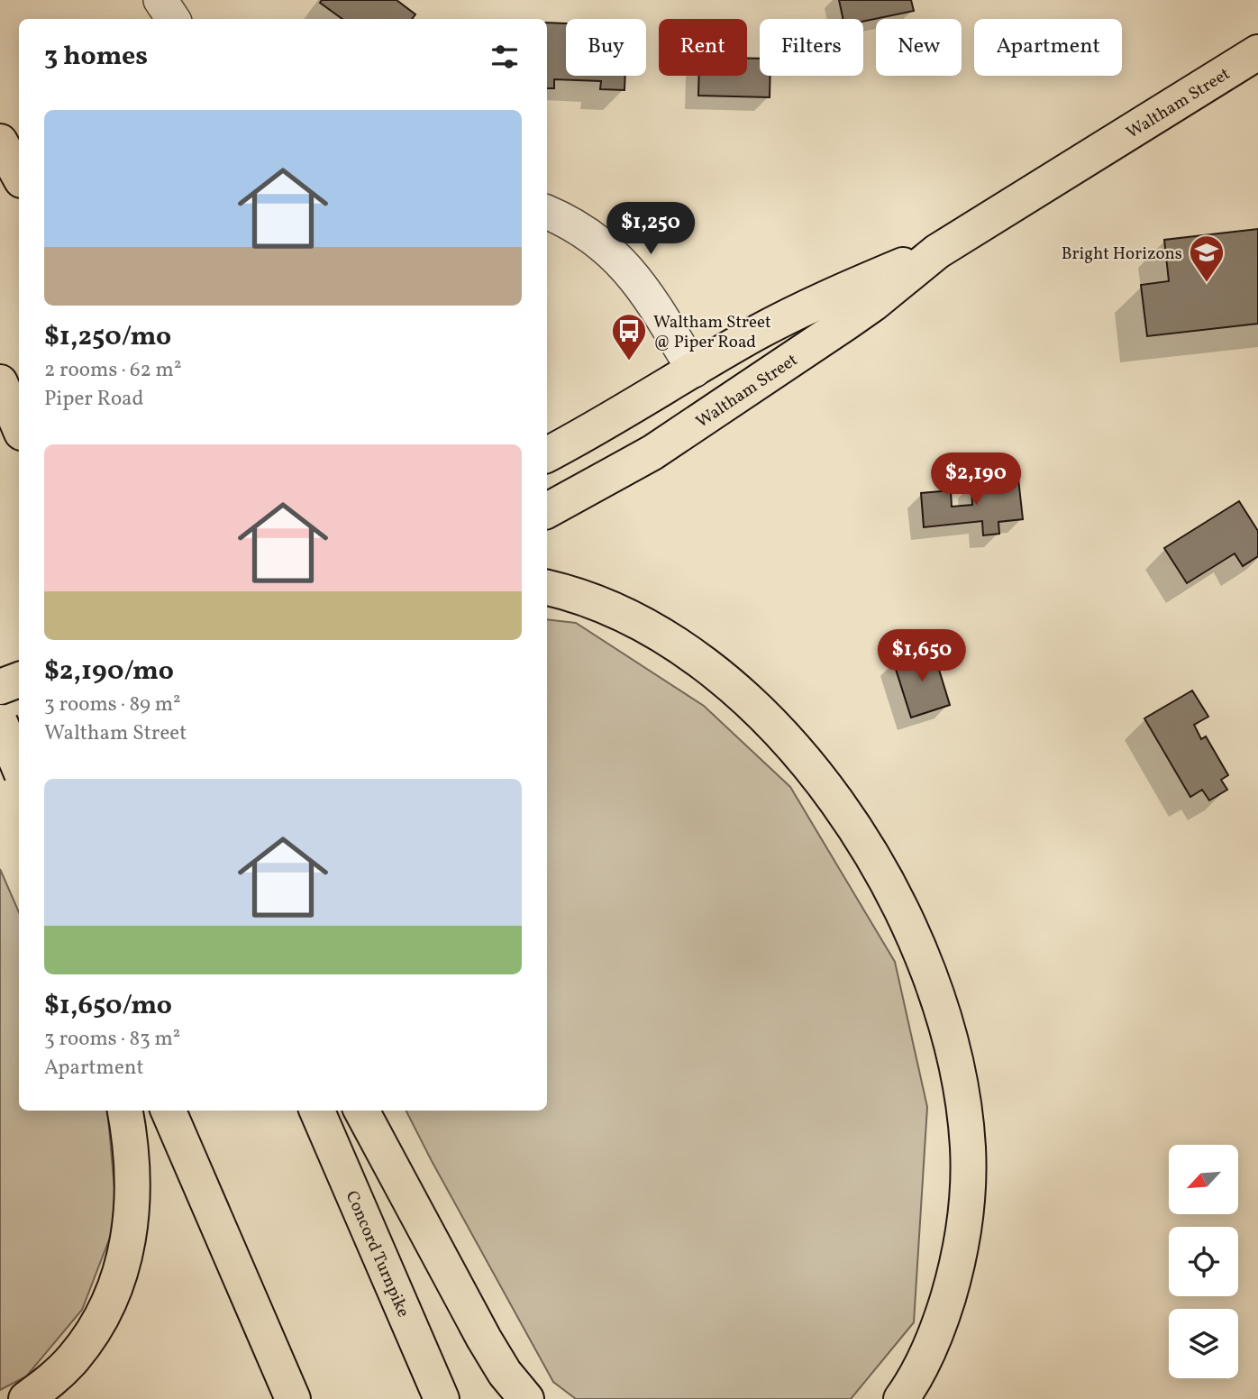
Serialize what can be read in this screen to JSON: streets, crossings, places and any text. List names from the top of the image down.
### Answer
{
  "streets": {
    "main road": ["Waltham Street", "Concord Turnpike"]
  },
  "places": {
    "school or university": ["Bright Horizons"],
    "bus stop": ["Waltham Street @ Piper Road"]
  },
  "north": "bottom left",
  "page": {
    "chip": [
      "Buy",
      "Rent",
      "Filters",
      "New",
      "Apartment"
    ],
    "heading": "3 homes",
    "list": [
      {
        "name": "$1,250/mo",
        "note": "2 rooms · 62 m² · Piper Road"
      },
      {
        "name": "$2,190/mo",
        "note": "3 rooms · 89 m² · Waltham Street"
      },
      {
        "name": "$1,650/mo",
        "note": "3 rooms · 83 m² · Apartment"
      }
    ],
    "price": ["$1,250", "$2,190", "$1,650"]
  }
}
